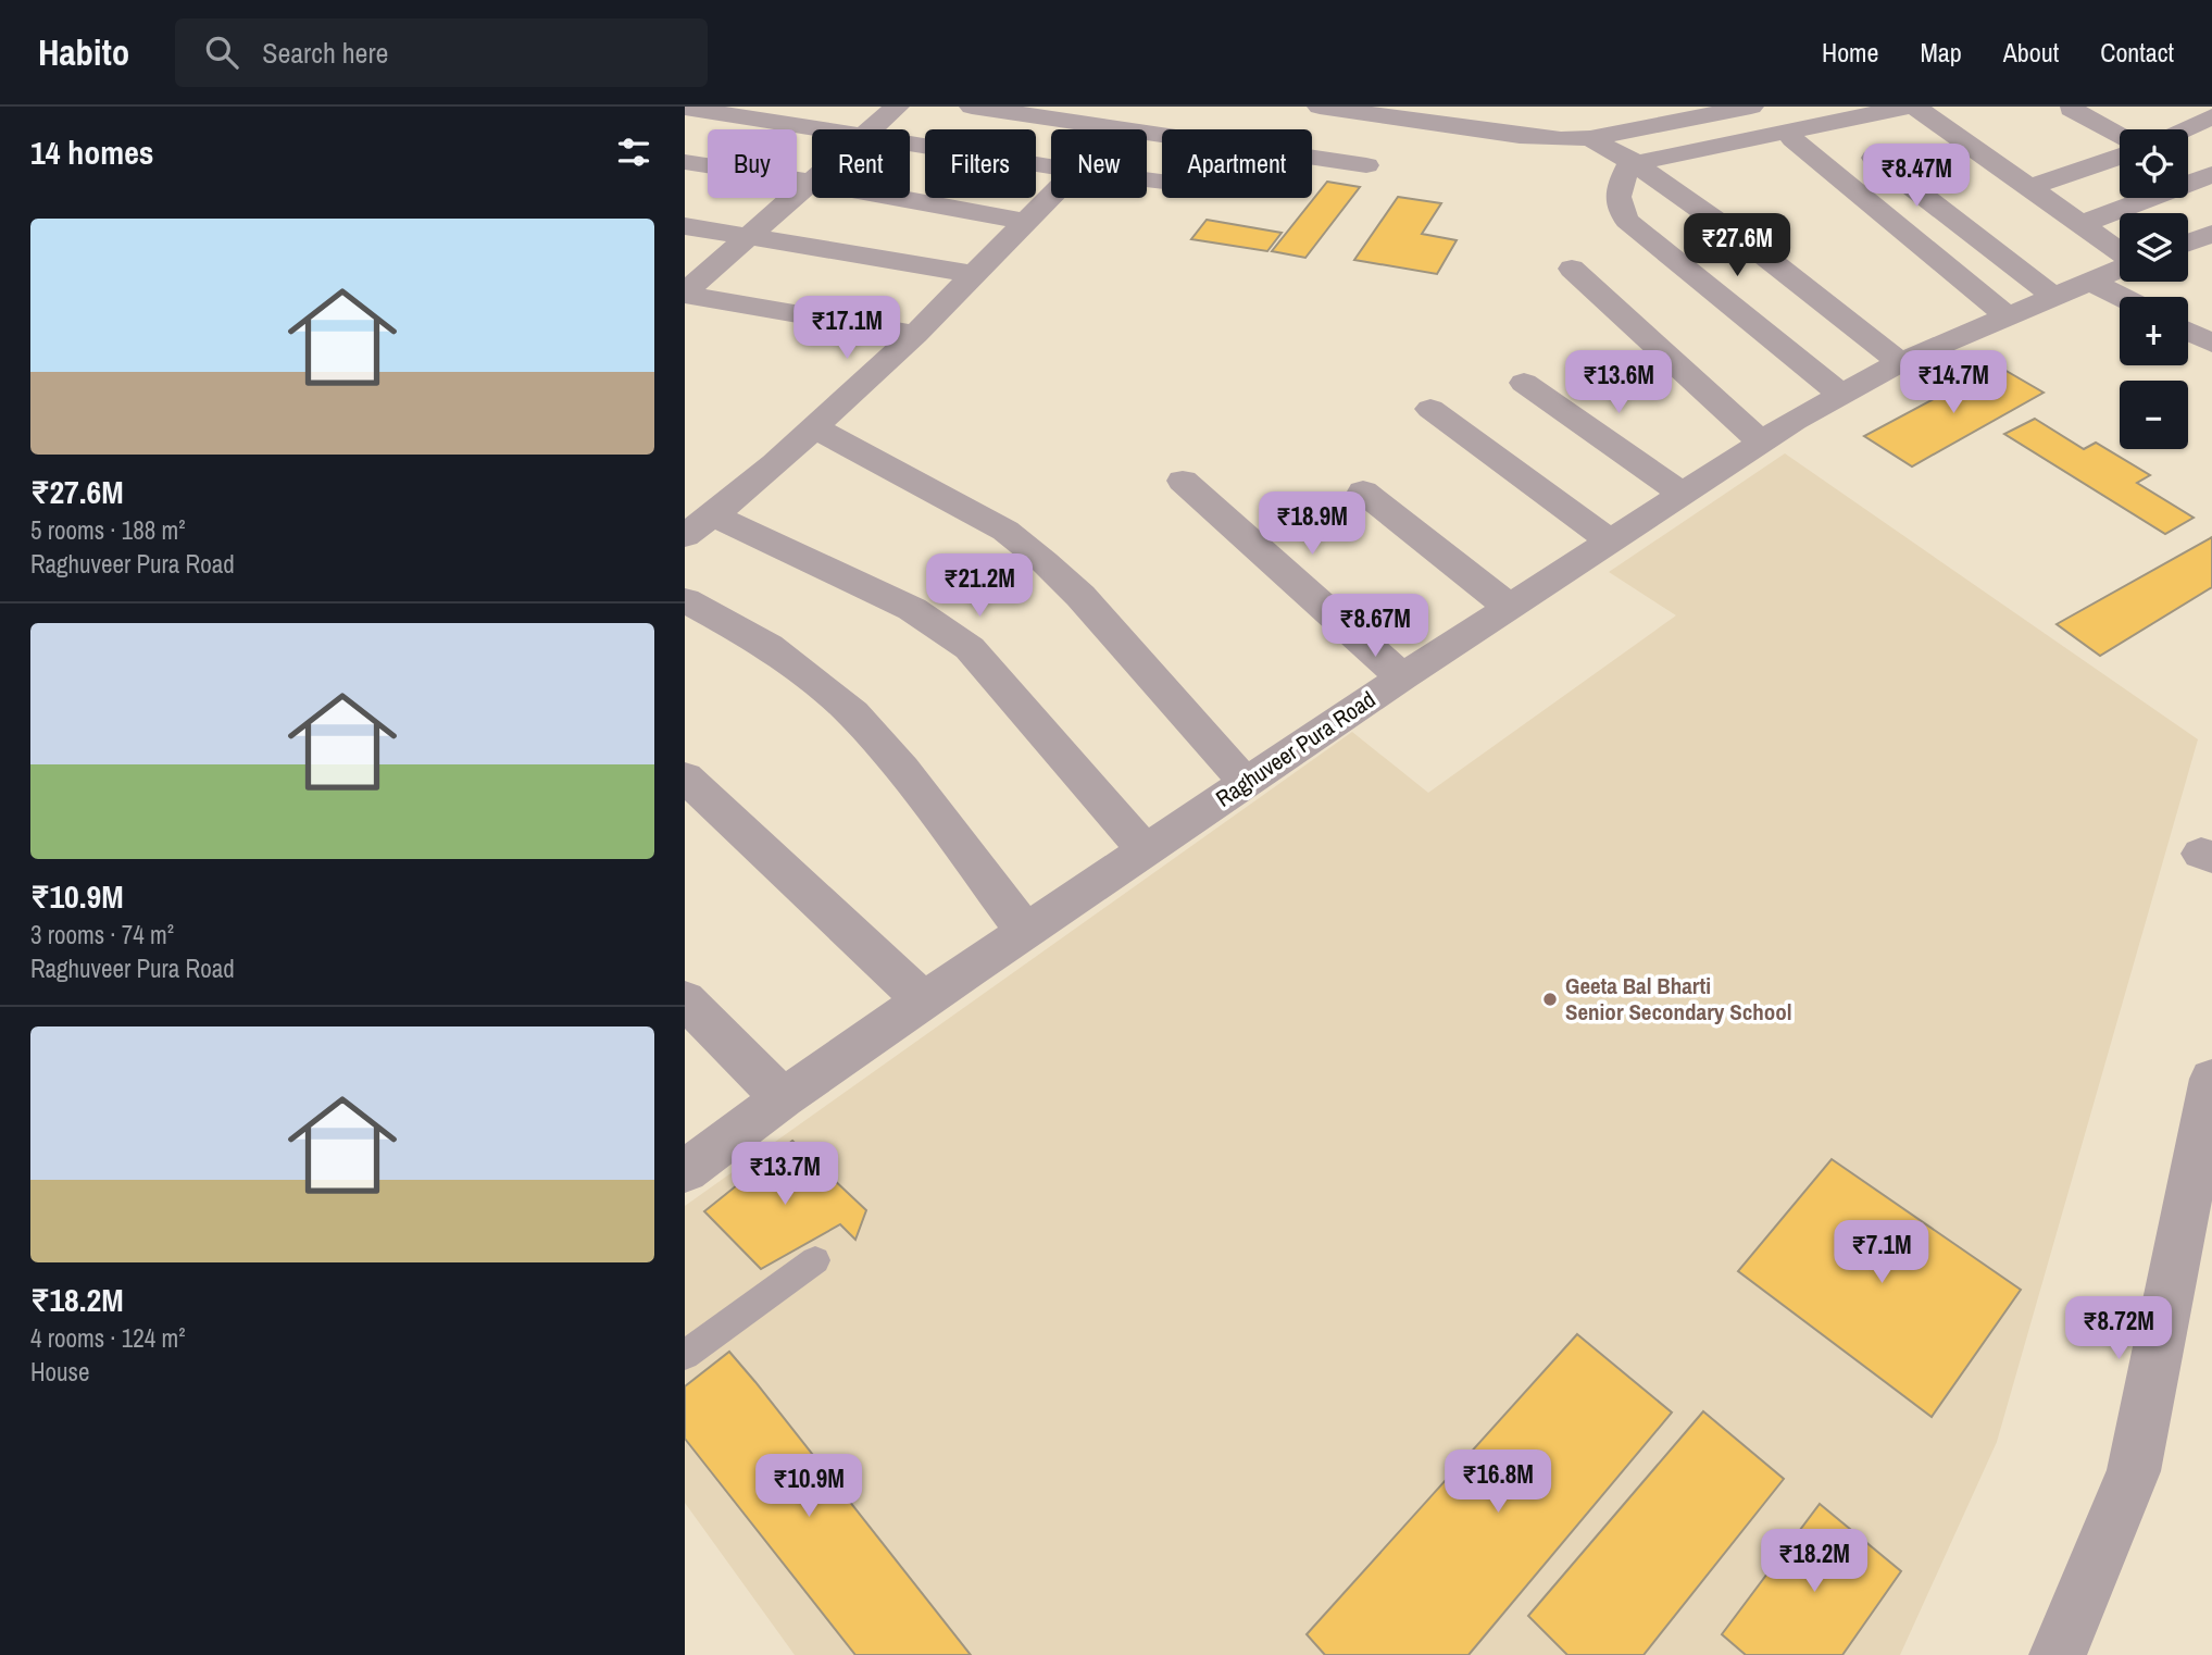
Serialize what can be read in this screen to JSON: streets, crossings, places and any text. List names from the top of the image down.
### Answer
{
  "streets": {
    "street": ["Raghuveer Pura Road"]
  },
  "places": ["Geeta Bal Bharti Senior Secondary School"],
  "page": {
    "header": "Habito",
    "search": "Search here",
    "nav": [
      "Home",
      "Map",
      "About",
      "Contact"
    ],
    "heading": "14 homes",
    "map_buttons": ["+", "−"],
    "chip": [
      "Buy",
      "Rent",
      "Filters",
      "New",
      "Apartment"
    ],
    "price": [
      "₹8.47M",
      "₹27.6M",
      "₹17.1M",
      "₹13.6M",
      "₹14.7M",
      "₹18.9M",
      "₹21.2M",
      "₹8.67M",
      "₹13.7M",
      "₹7.1M",
      "₹8.72M",
      "₹16.8M",
      "₹10.9M",
      "₹18.2M"
    ],
    "list": [
      {
        "name": "₹27.6M",
        "note": "5 rooms · 188 m² · Raghuveer Pura Road"
      },
      {
        "name": "₹10.9M",
        "note": "3 rooms · 74 m² · Raghuveer Pura Road"
      },
      {
        "name": "₹18.2M",
        "note": "4 rooms · 124 m² · House"
      }
    ]
  }
}
